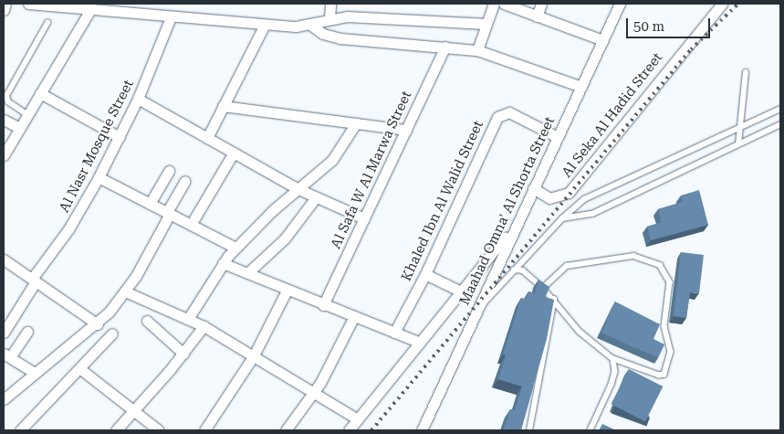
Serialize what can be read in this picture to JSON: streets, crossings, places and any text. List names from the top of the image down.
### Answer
{
  "streets": {
    "street": [
      "Al Seka Al Hadid Street",
      "Al Nasr Mosque Street",
      "Al Safa W Al Marwa Street",
      "Khaled Ibn Al Walid Street",
      "Maahad Omna' Al Shorta Street"
    ]
  },
  "crossings": [
    ["Al Seka Al Hadid Street", "Maahad Omna' Al Shorta Street"],
    ["Khaled Ibn Al Walid Street", "Maahad Omna' Al Shorta Street"]
  ],
  "scale_bar": "50 m"
}
